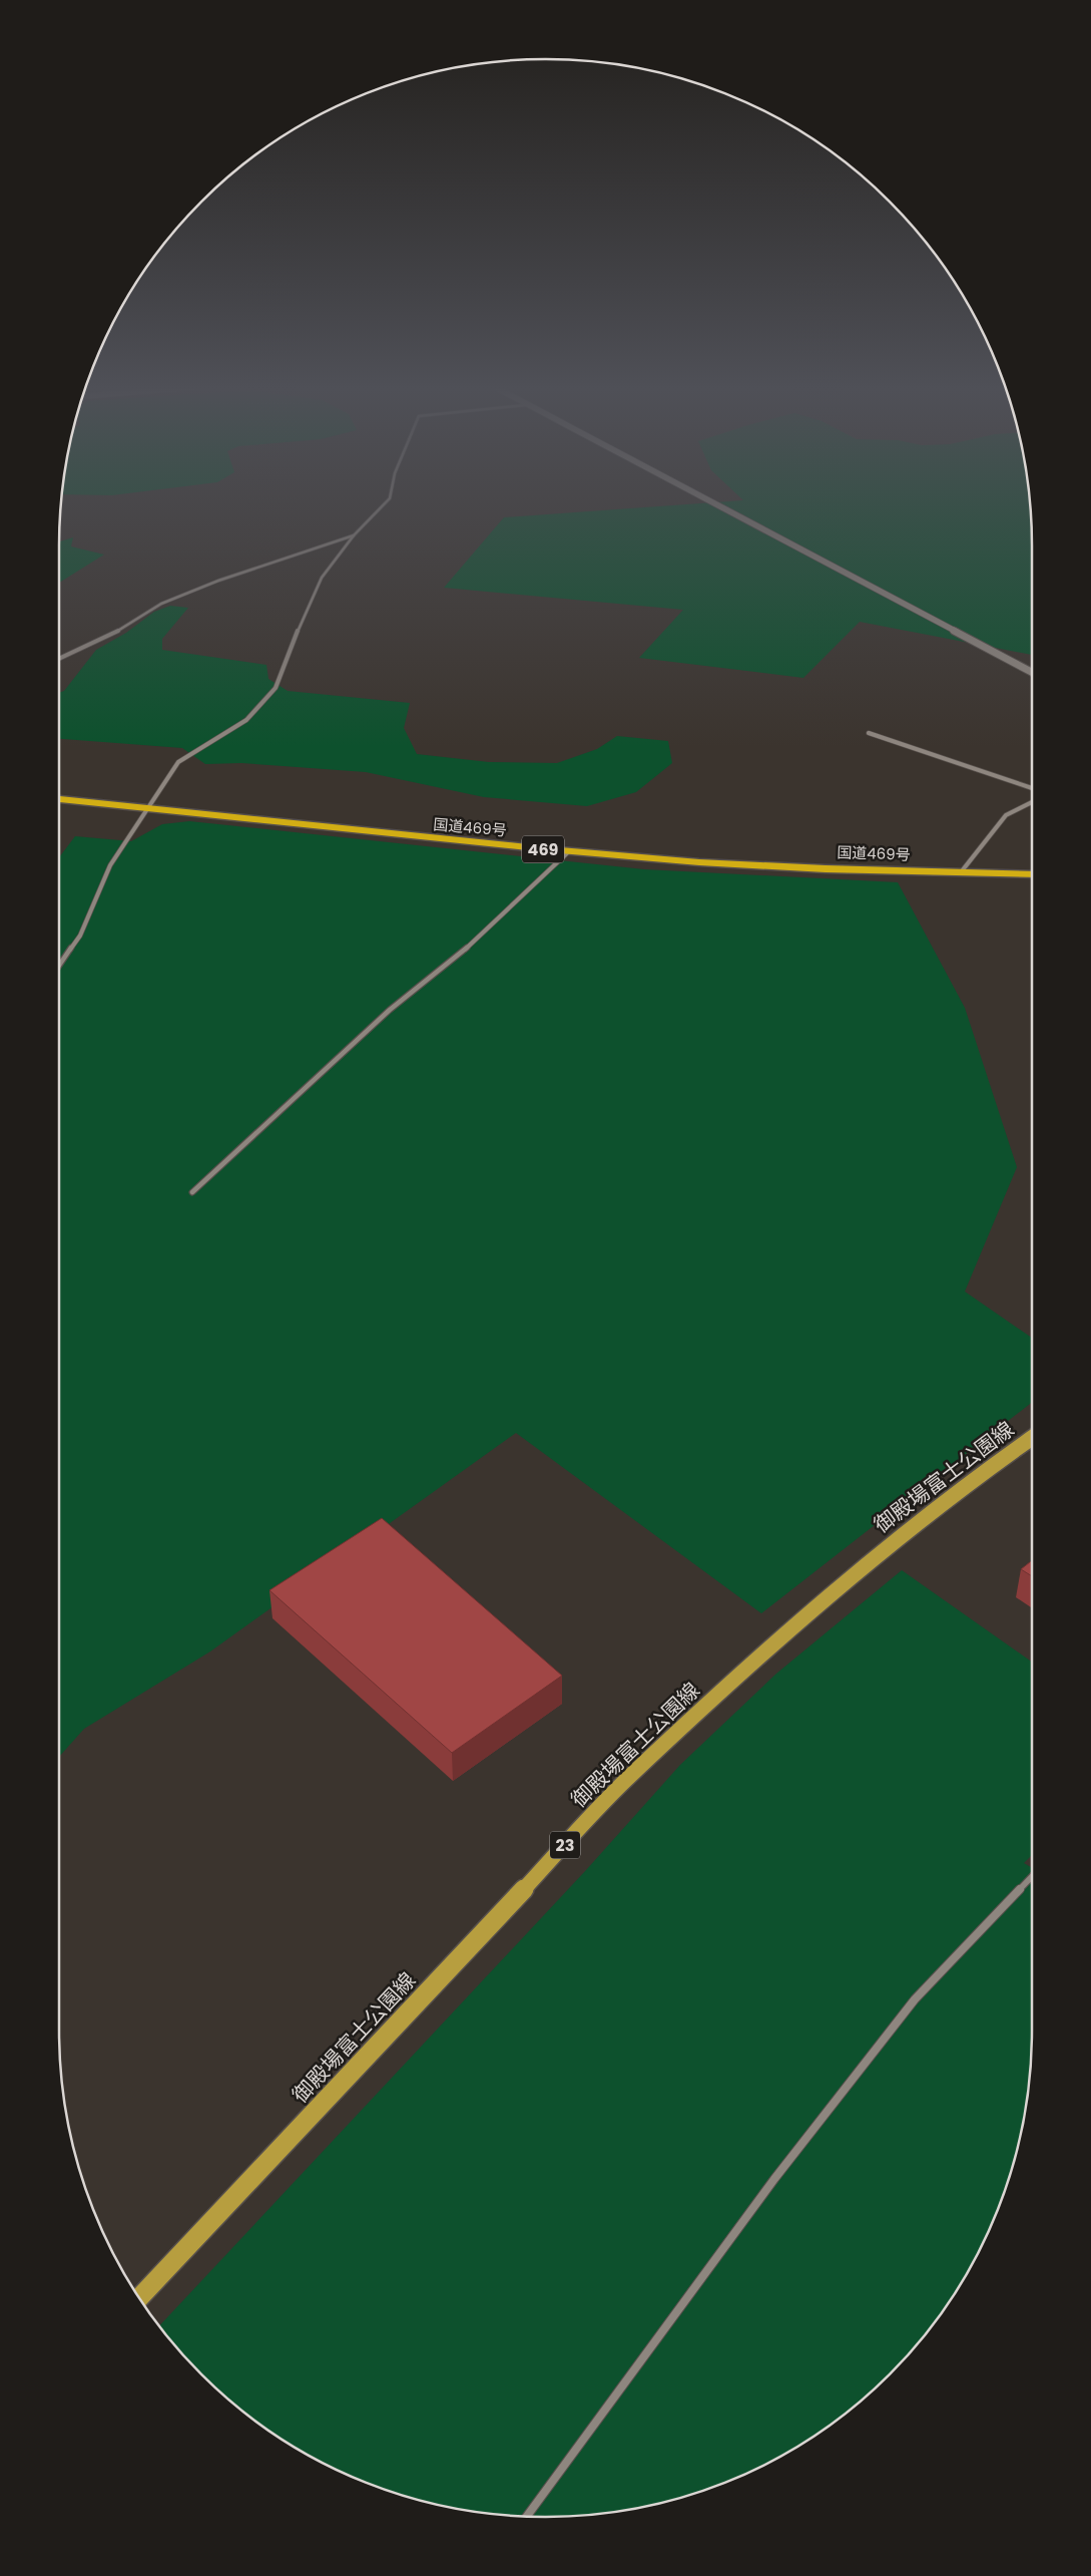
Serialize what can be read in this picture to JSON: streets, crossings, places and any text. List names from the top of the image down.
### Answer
{
  "streets": {
    "highway": ["国道469号", "469"],
    "main road": ["御殿場富士公園線", "23"]
  }
}
